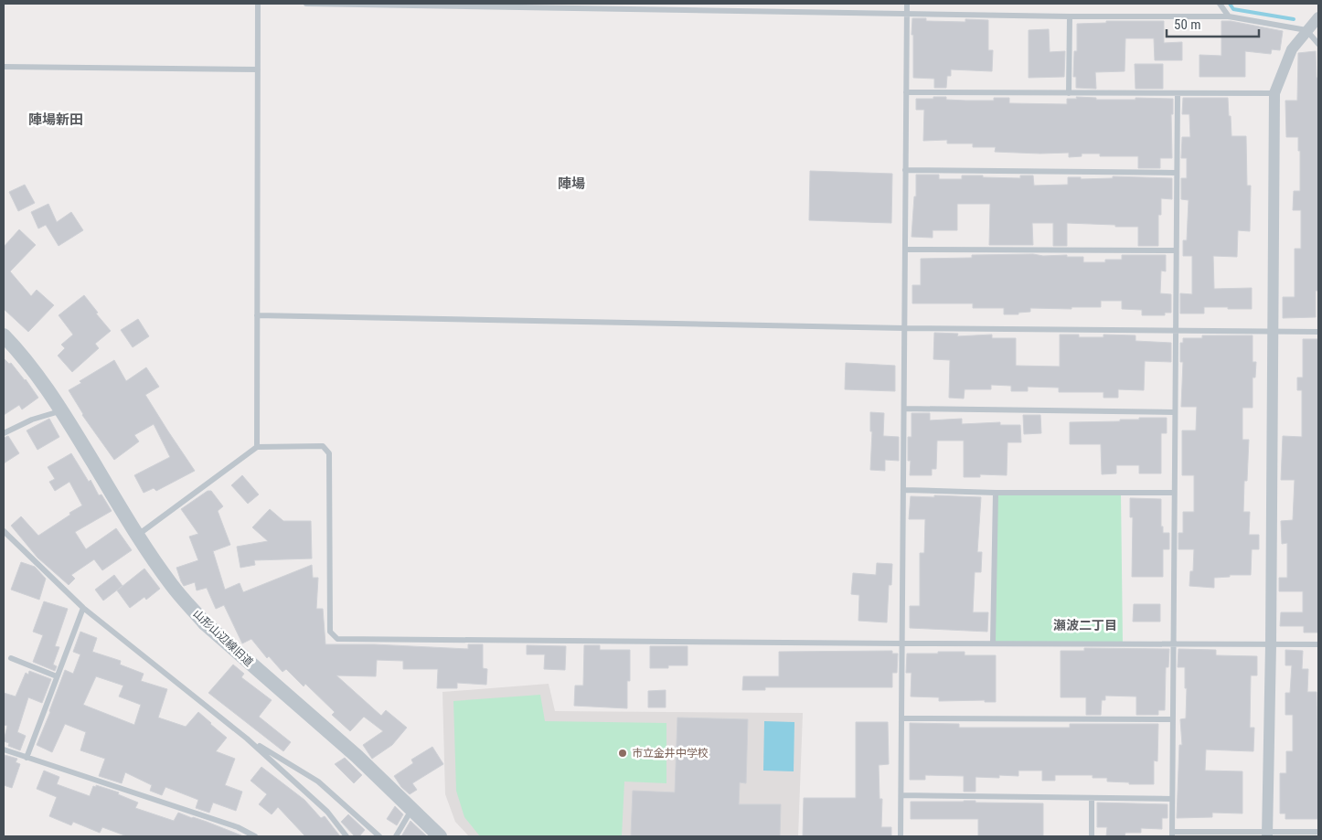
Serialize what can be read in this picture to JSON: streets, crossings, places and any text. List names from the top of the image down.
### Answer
{
  "streets": {
    "street": ["山形山辺線旧道"]
  },
  "districts": ["陣場新田", "陣場", "瀬波二丁目"],
  "places": ["市立金井中学校"],
  "scale_bar": "50 m"
}
